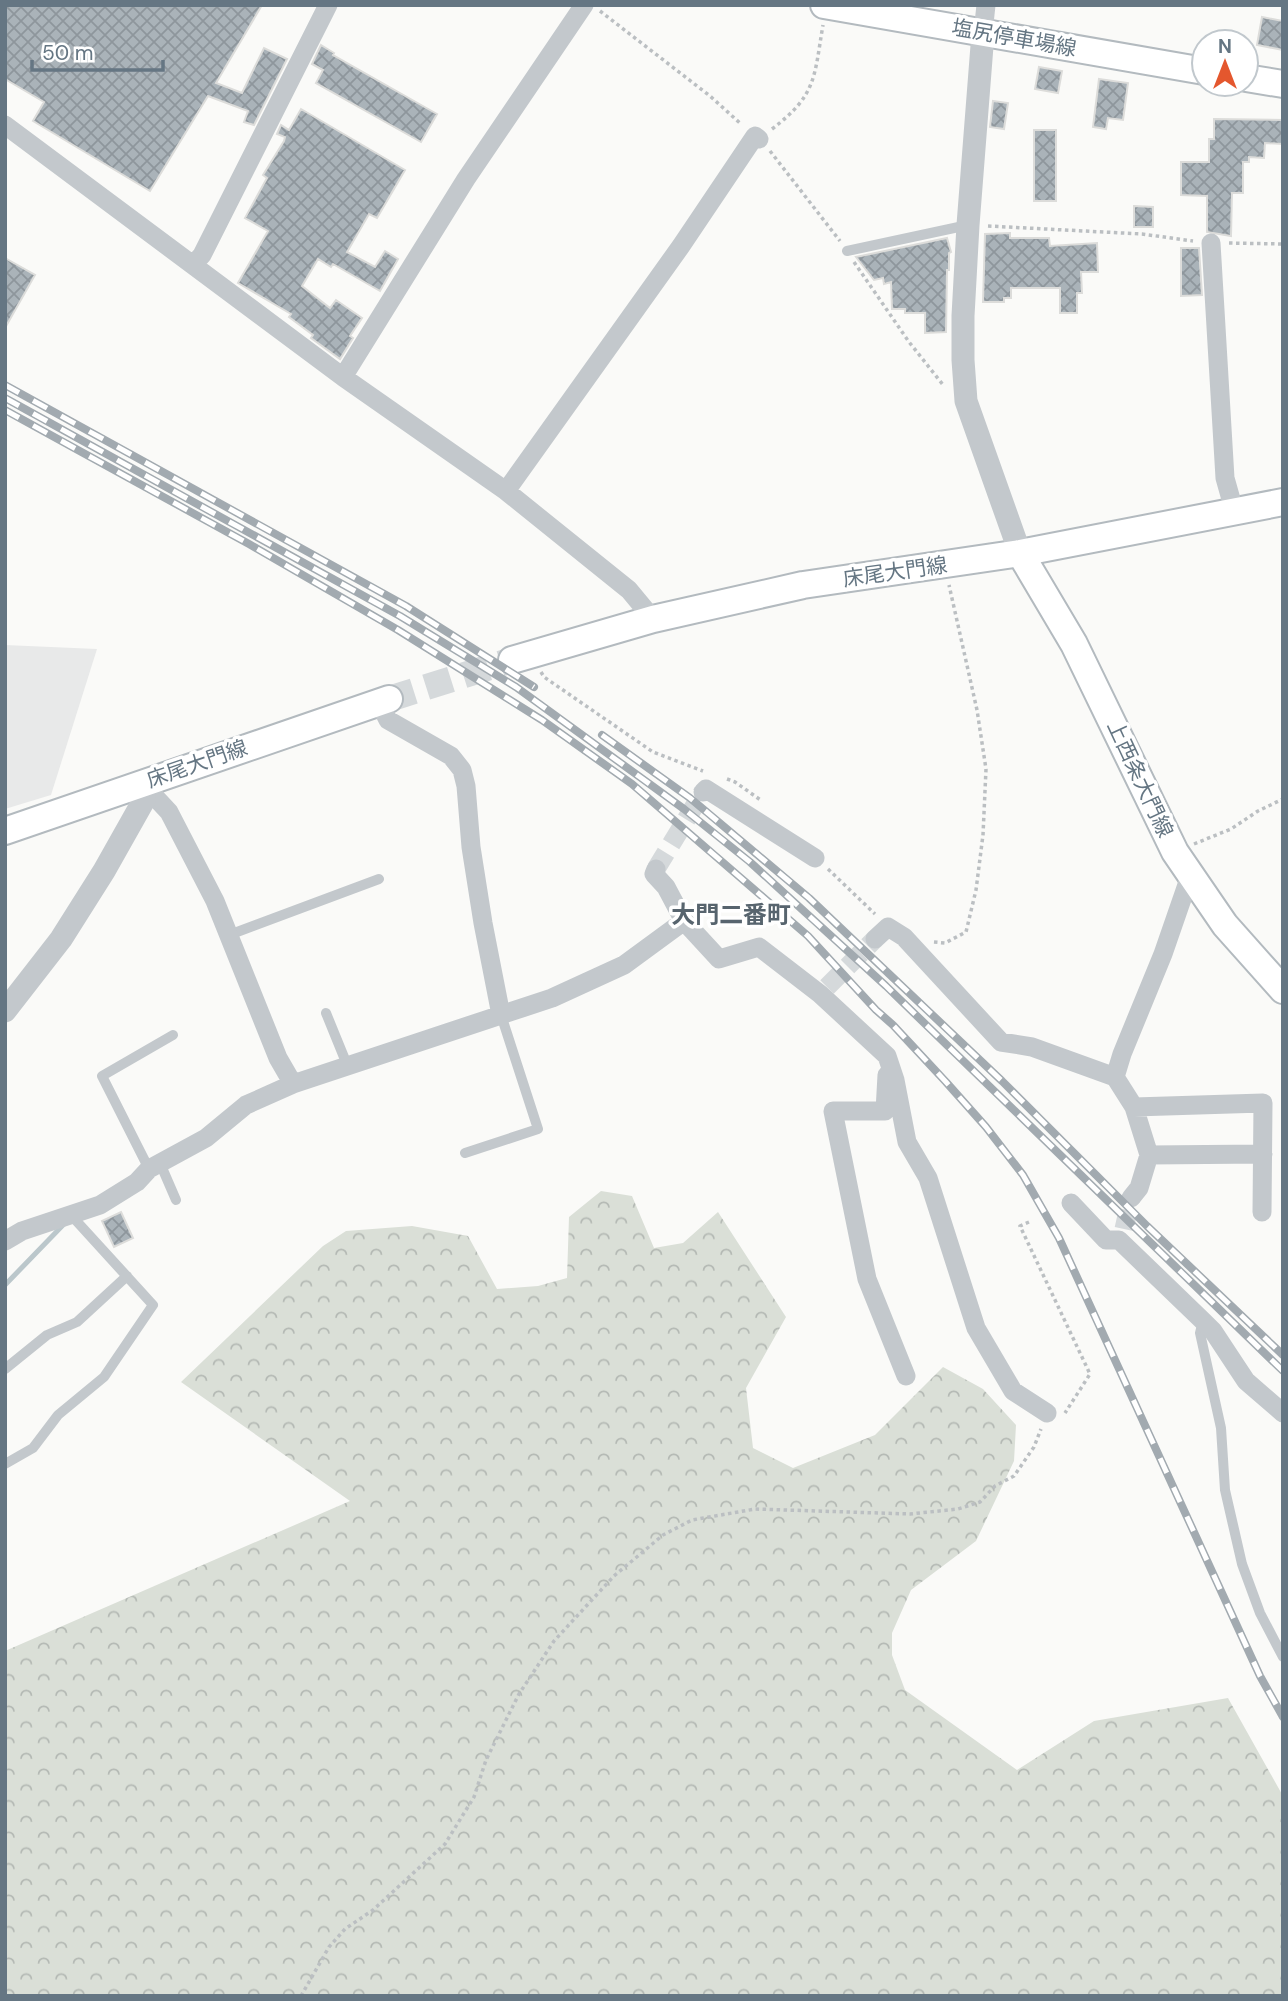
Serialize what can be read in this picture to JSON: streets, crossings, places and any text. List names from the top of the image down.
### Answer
{
  "streets": {
    "main road": ["塩尻停車場線", "床尾大門線", "上西条大門線"]
  },
  "crossings": [
    ["床尾大門線", "上西条大門線"]
  ],
  "districts": ["大門二番町"],
  "scale_bar": "50 m",
  "north": "top"
}
